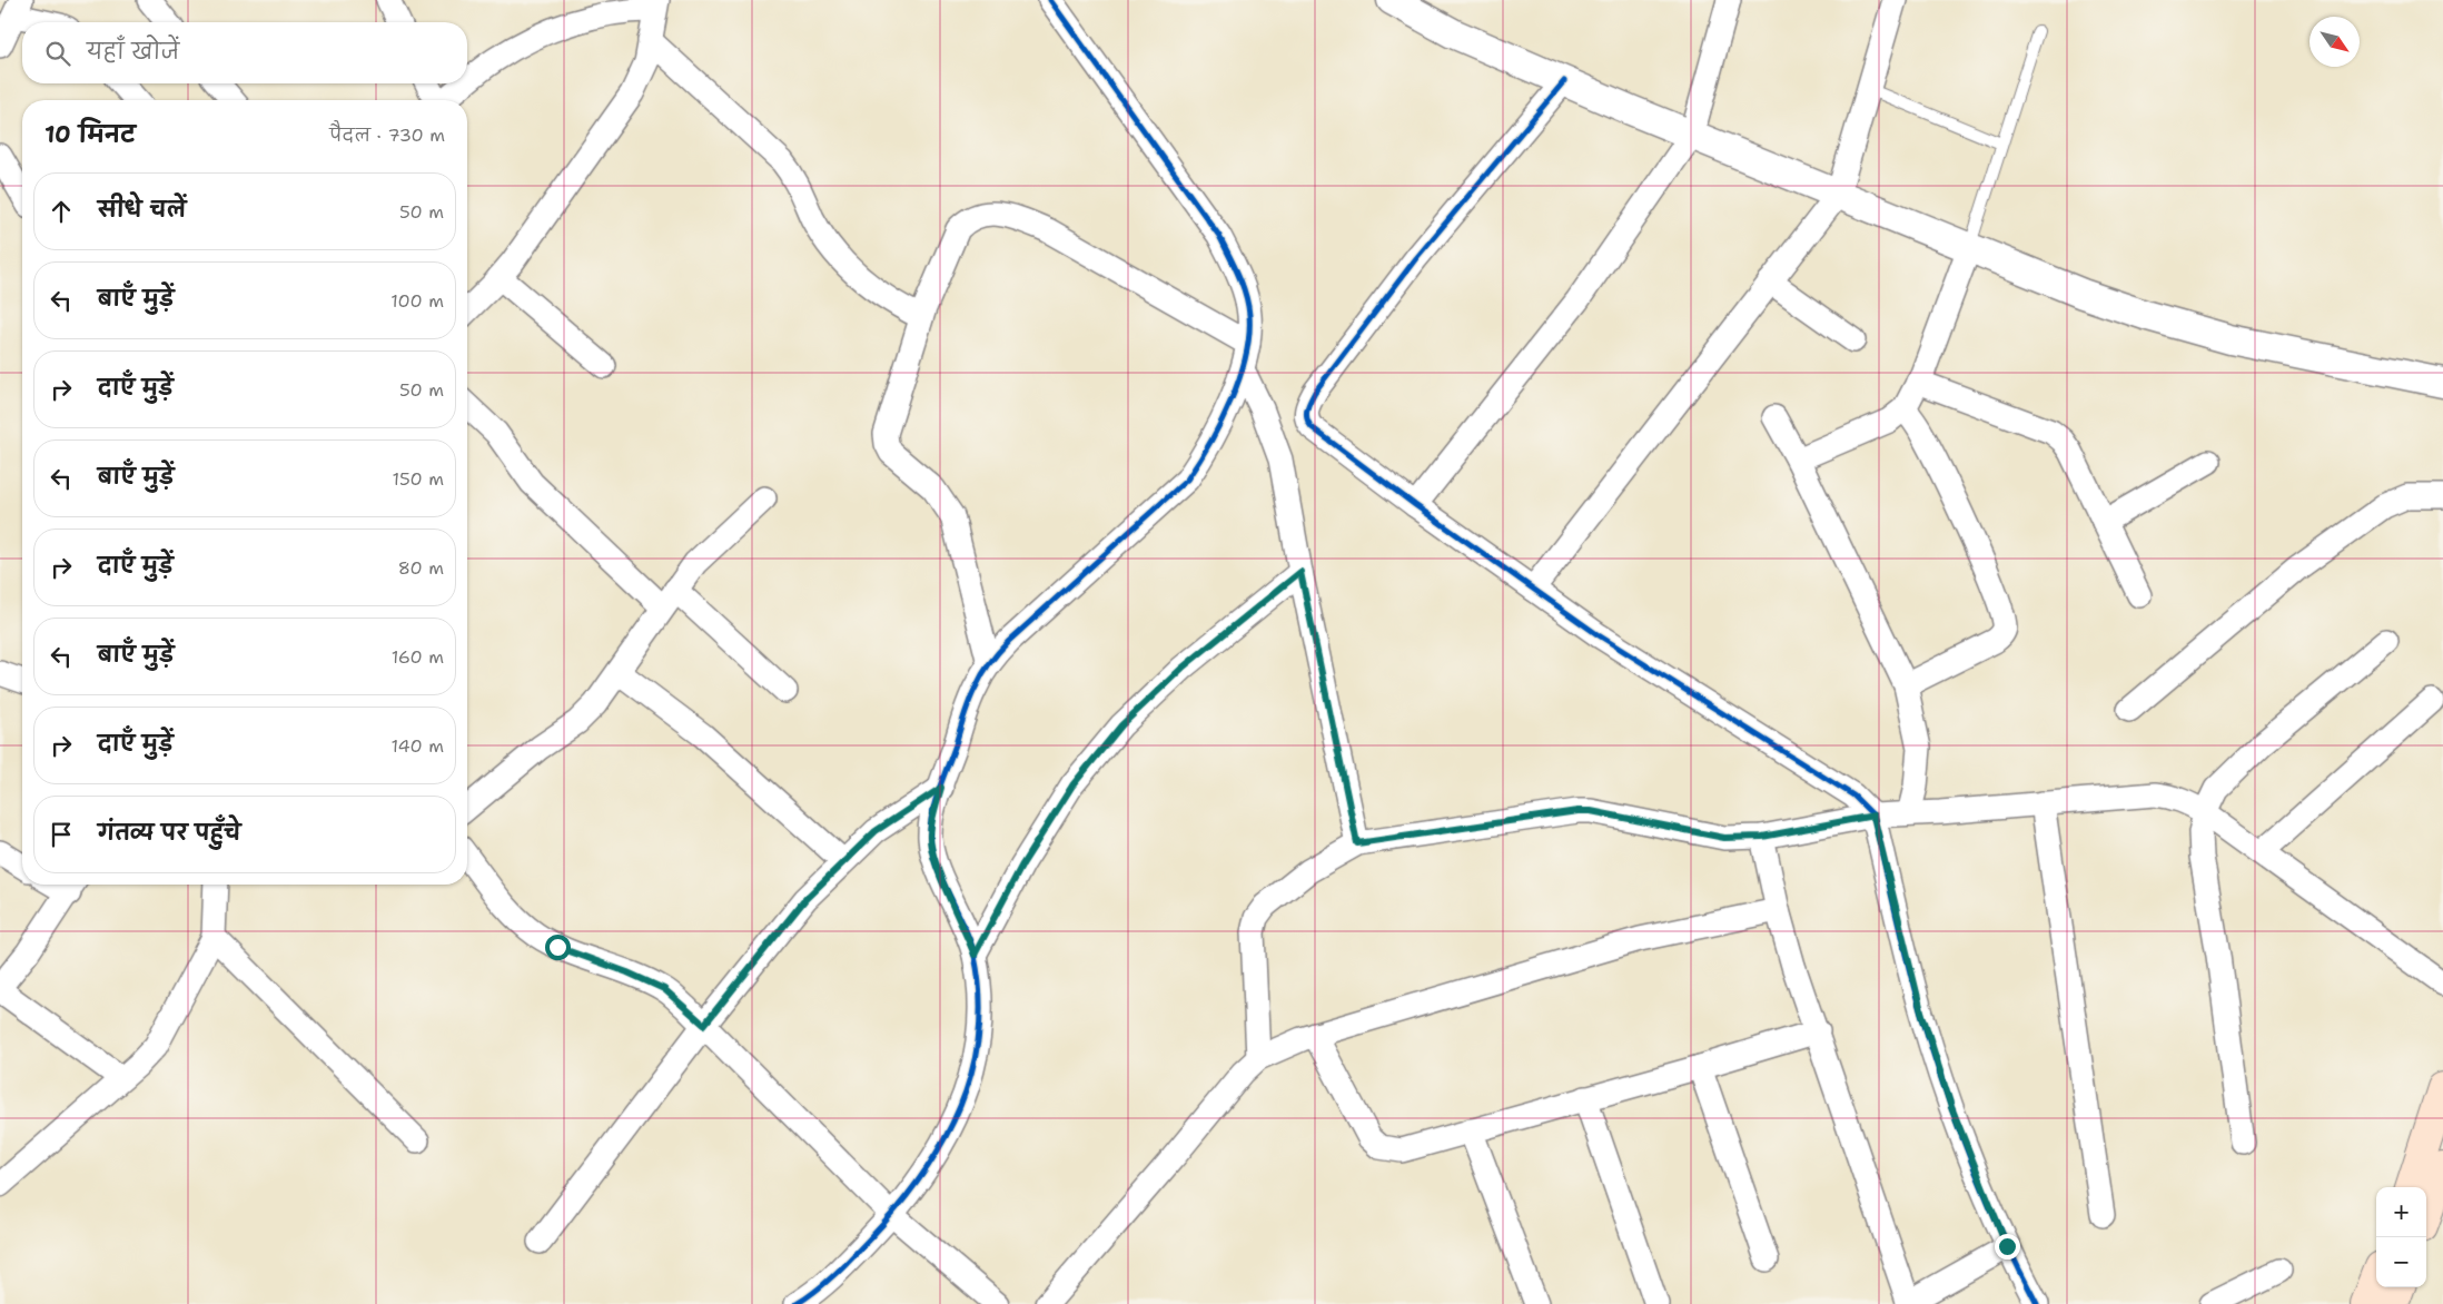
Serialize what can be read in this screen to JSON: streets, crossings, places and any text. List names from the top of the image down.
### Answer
{
  "north": "bottom right",
  "page": {
    "search": "यहाँ खोजें",
    "heading": ["10 मिनट", "पैदल · 730 m"],
    "list": [
      ["सीधे चलें", "50 m"],
      ["बाएँ मुड़ें", "100 m"],
      ["दाएँ मुड़ें", "50 m"],
      ["बाएँ मुड़ें", "150 m"],
      ["दाएँ मुड़ें", "80 m"],
      ["बाएँ मुड़ें", "160 m"],
      ["दाएँ मुड़ें", "140 m"],
      "गंतव्य पर पहुँचे"
    ],
    "map_buttons": ["+", "−"]
  }
}
